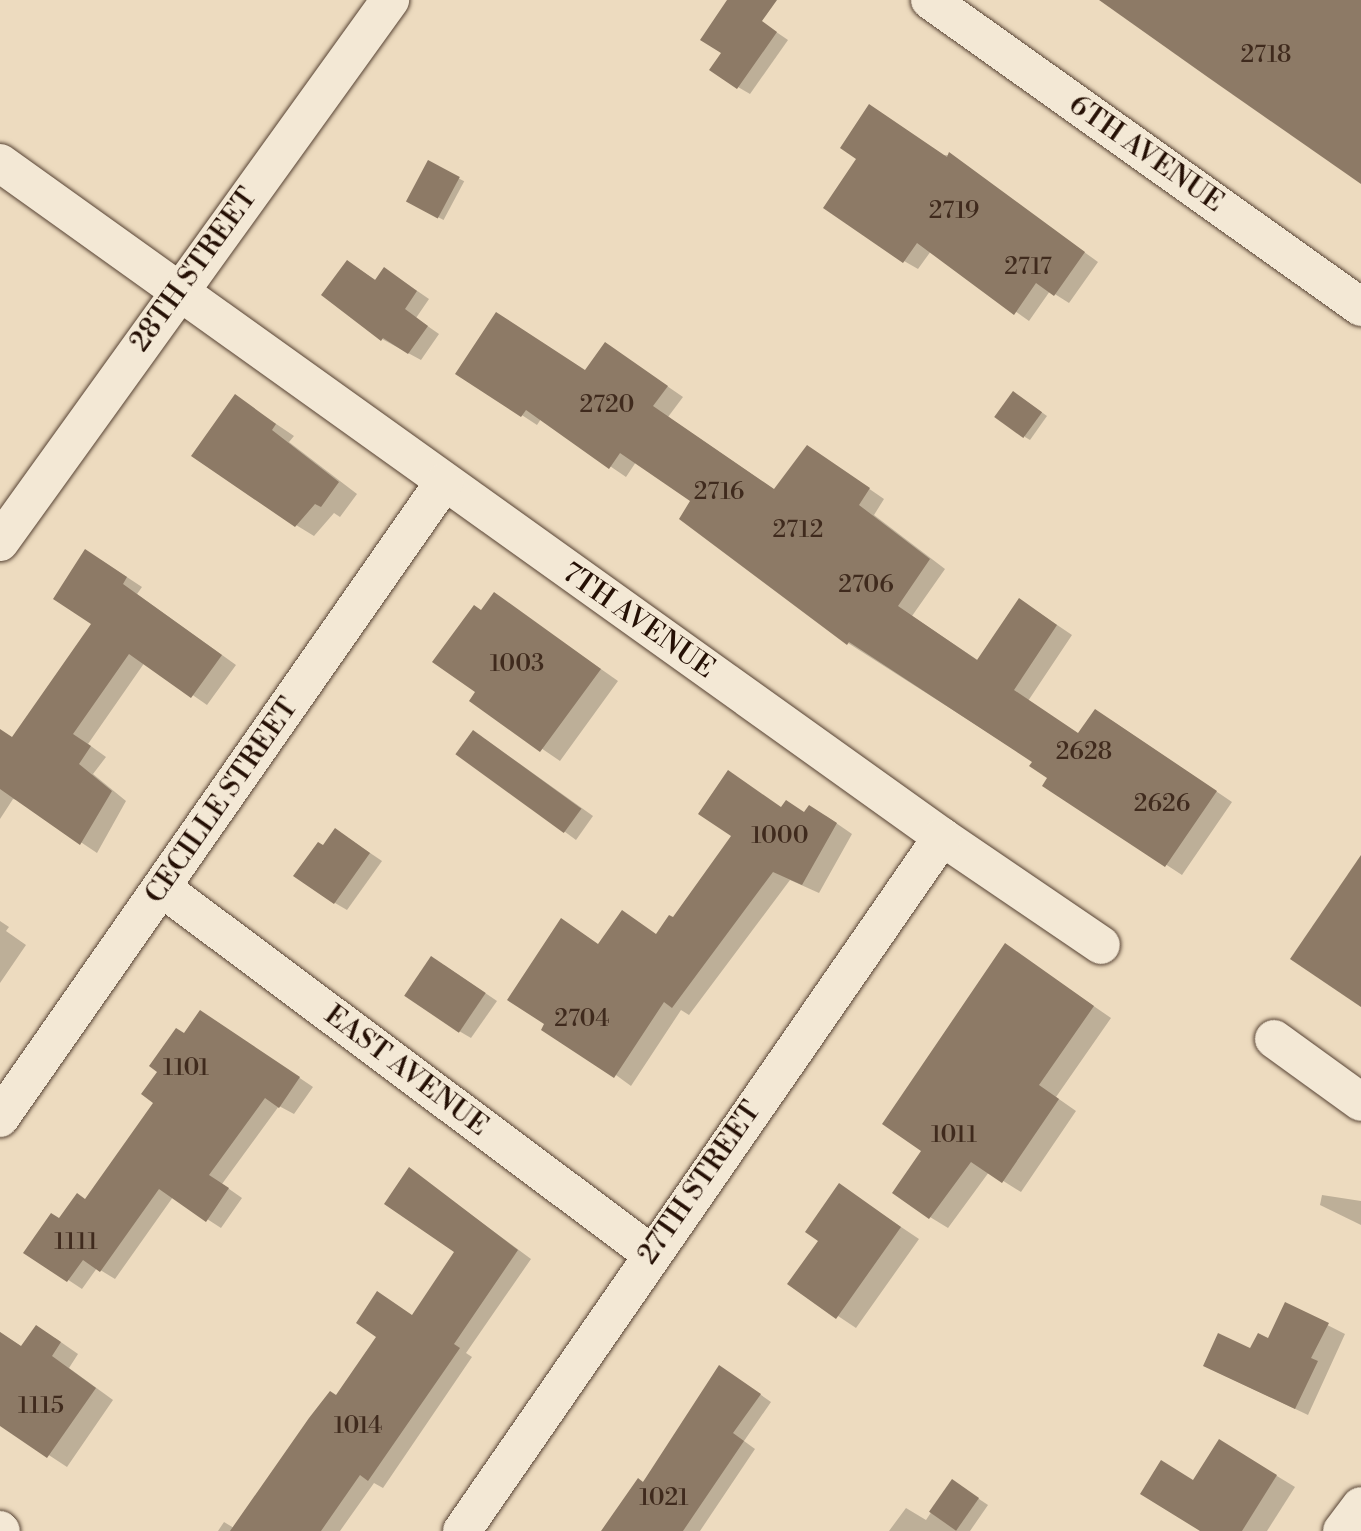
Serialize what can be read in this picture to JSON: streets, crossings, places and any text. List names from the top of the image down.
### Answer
{
  "streets": {
    "street": [
      "6TH AVENUE",
      "28TH STREET",
      "7TH AVENUE",
      "CECILLE STREET",
      "EAST AVENUE",
      "27TH STREET"
    ]
  },
  "crossings": [
    ["28TH STREET", "7TH AVENUE"],
    ["7TH AVENUE", "CECILLE STREET"],
    ["7TH AVENUE", "27TH STREET"],
    ["CECILLE STREET", "EAST AVENUE"],
    ["EAST AVENUE", "27TH STREET"]
  ],
  "house_numbers": [
    "2718",
    "2719",
    "2717",
    "2720",
    "2716",
    "2712",
    "2706",
    "1003",
    "2628",
    "2626",
    "1000",
    "2704",
    "1101",
    "1011",
    "1111",
    "1115",
    "1014",
    "1021"
  ]
}
